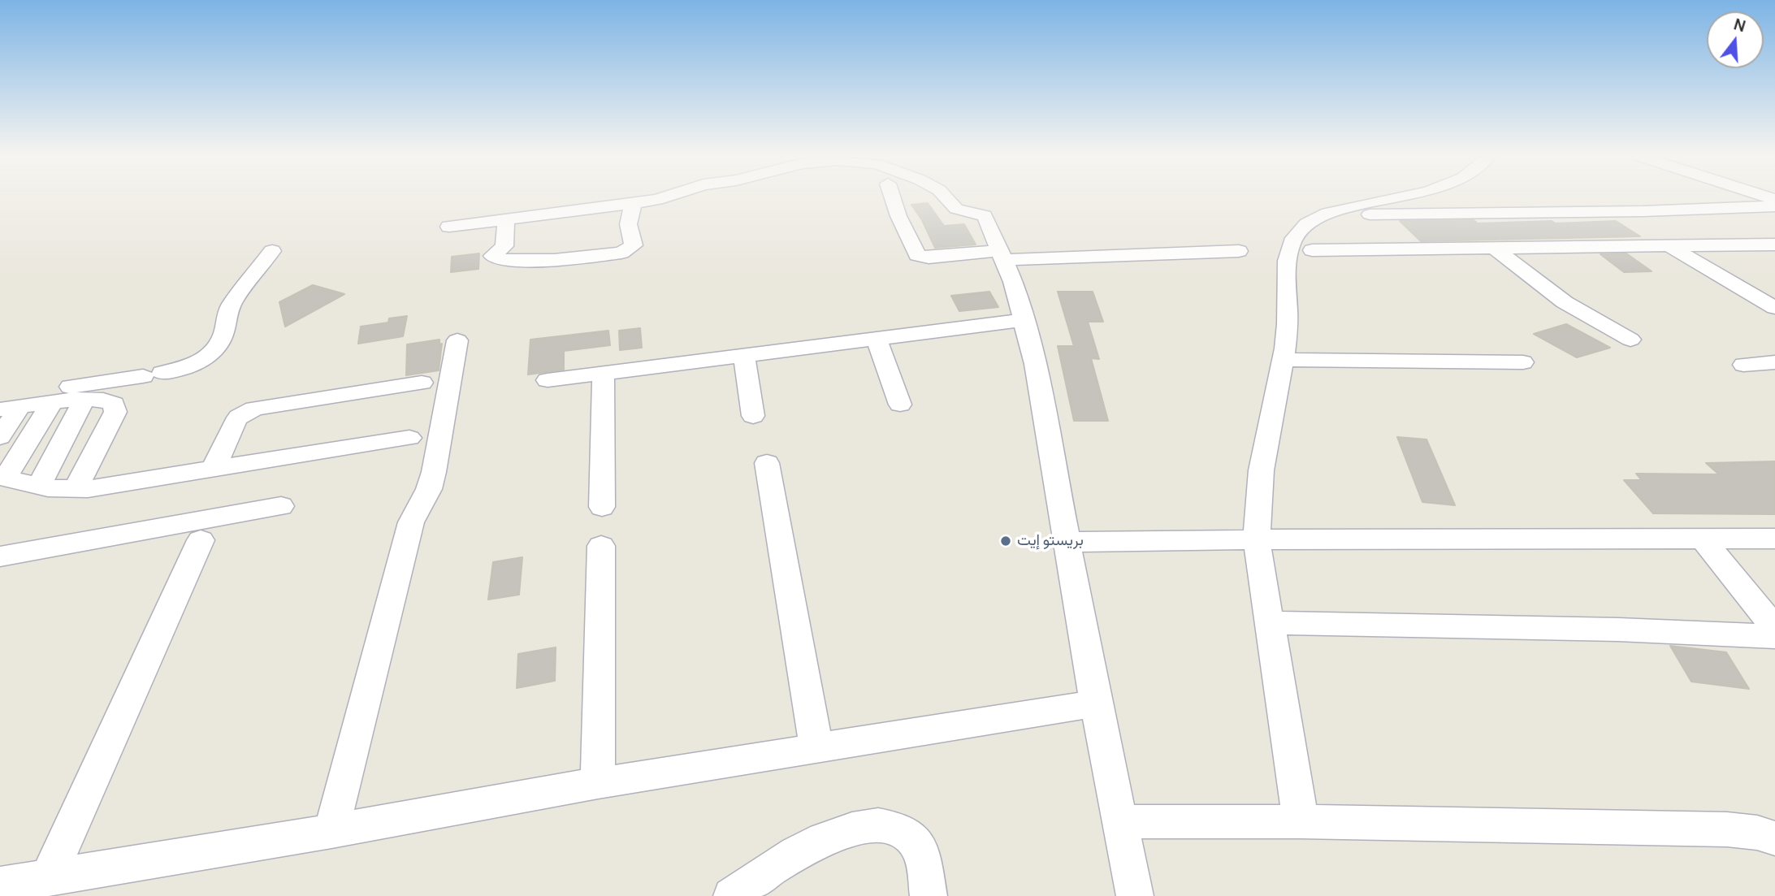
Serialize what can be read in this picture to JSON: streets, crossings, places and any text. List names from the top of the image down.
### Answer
{
  "places": ["بريستو إيت"],
  "north": "top"
}
